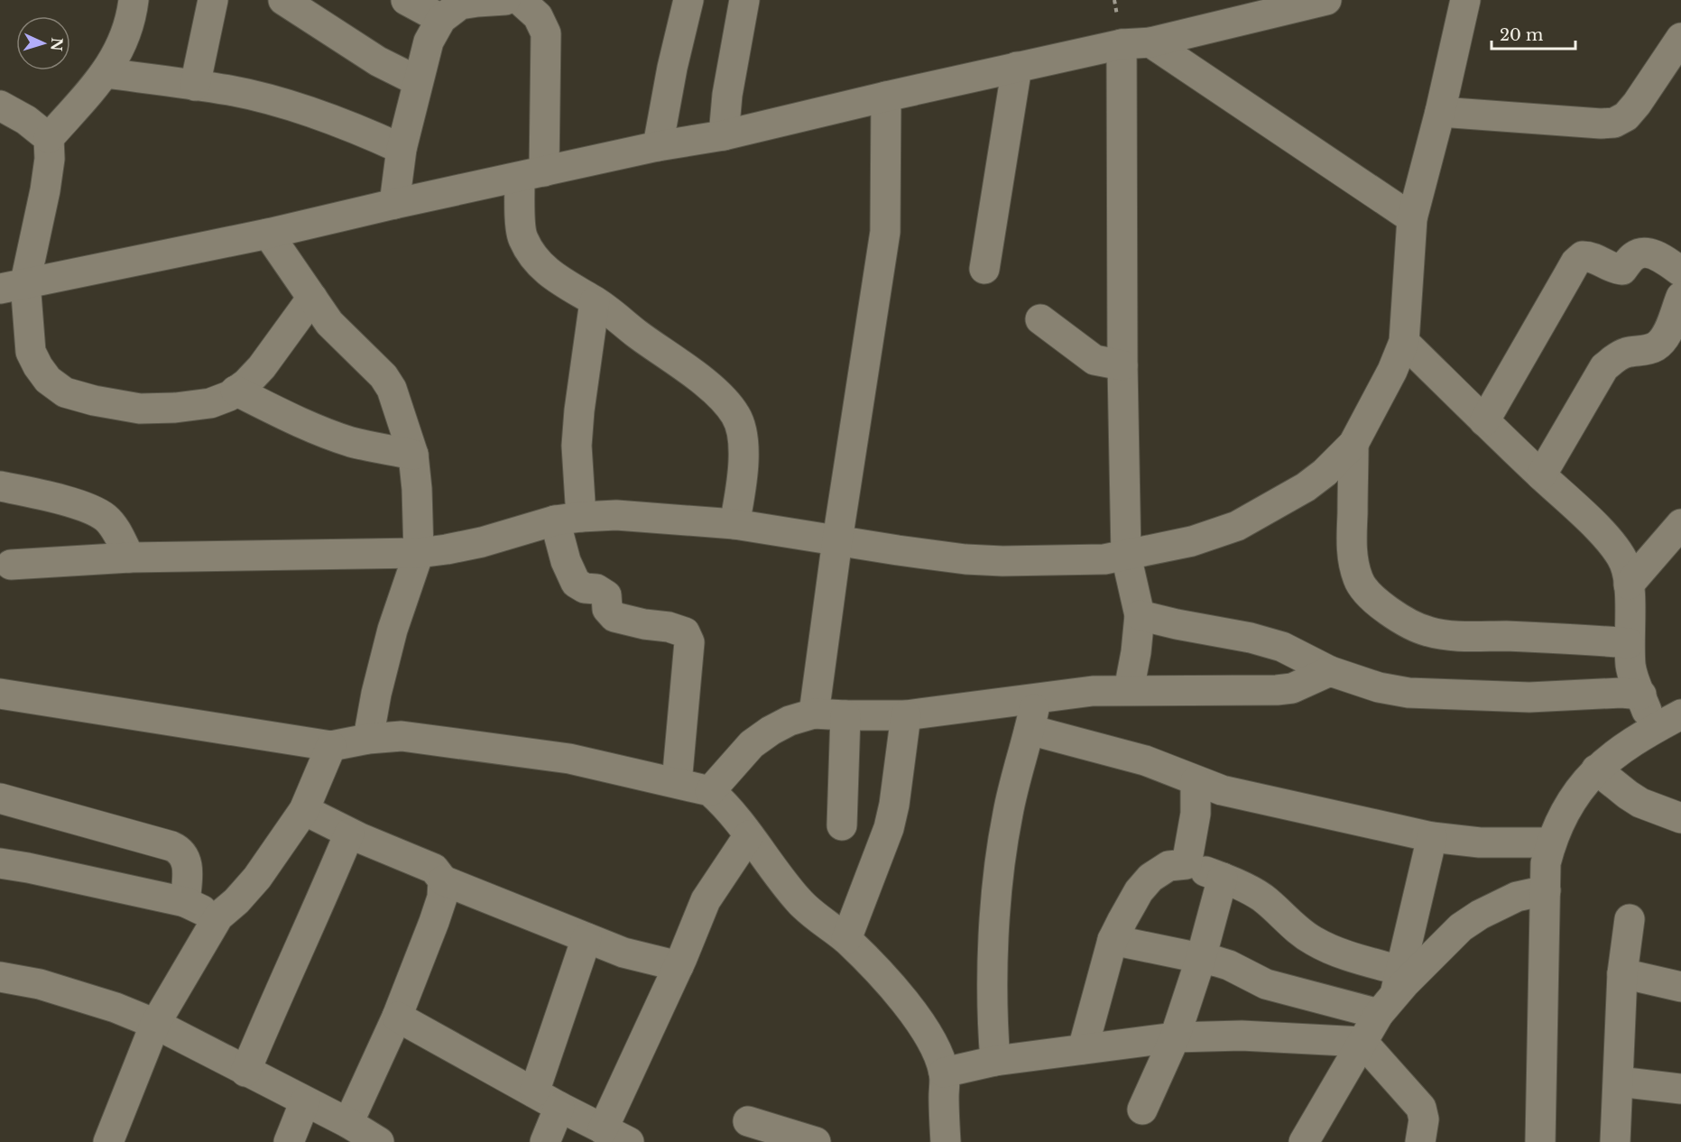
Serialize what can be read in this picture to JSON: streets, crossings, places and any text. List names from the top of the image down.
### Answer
{
  "scale_bar": "20 m",
  "north": "right"
}
